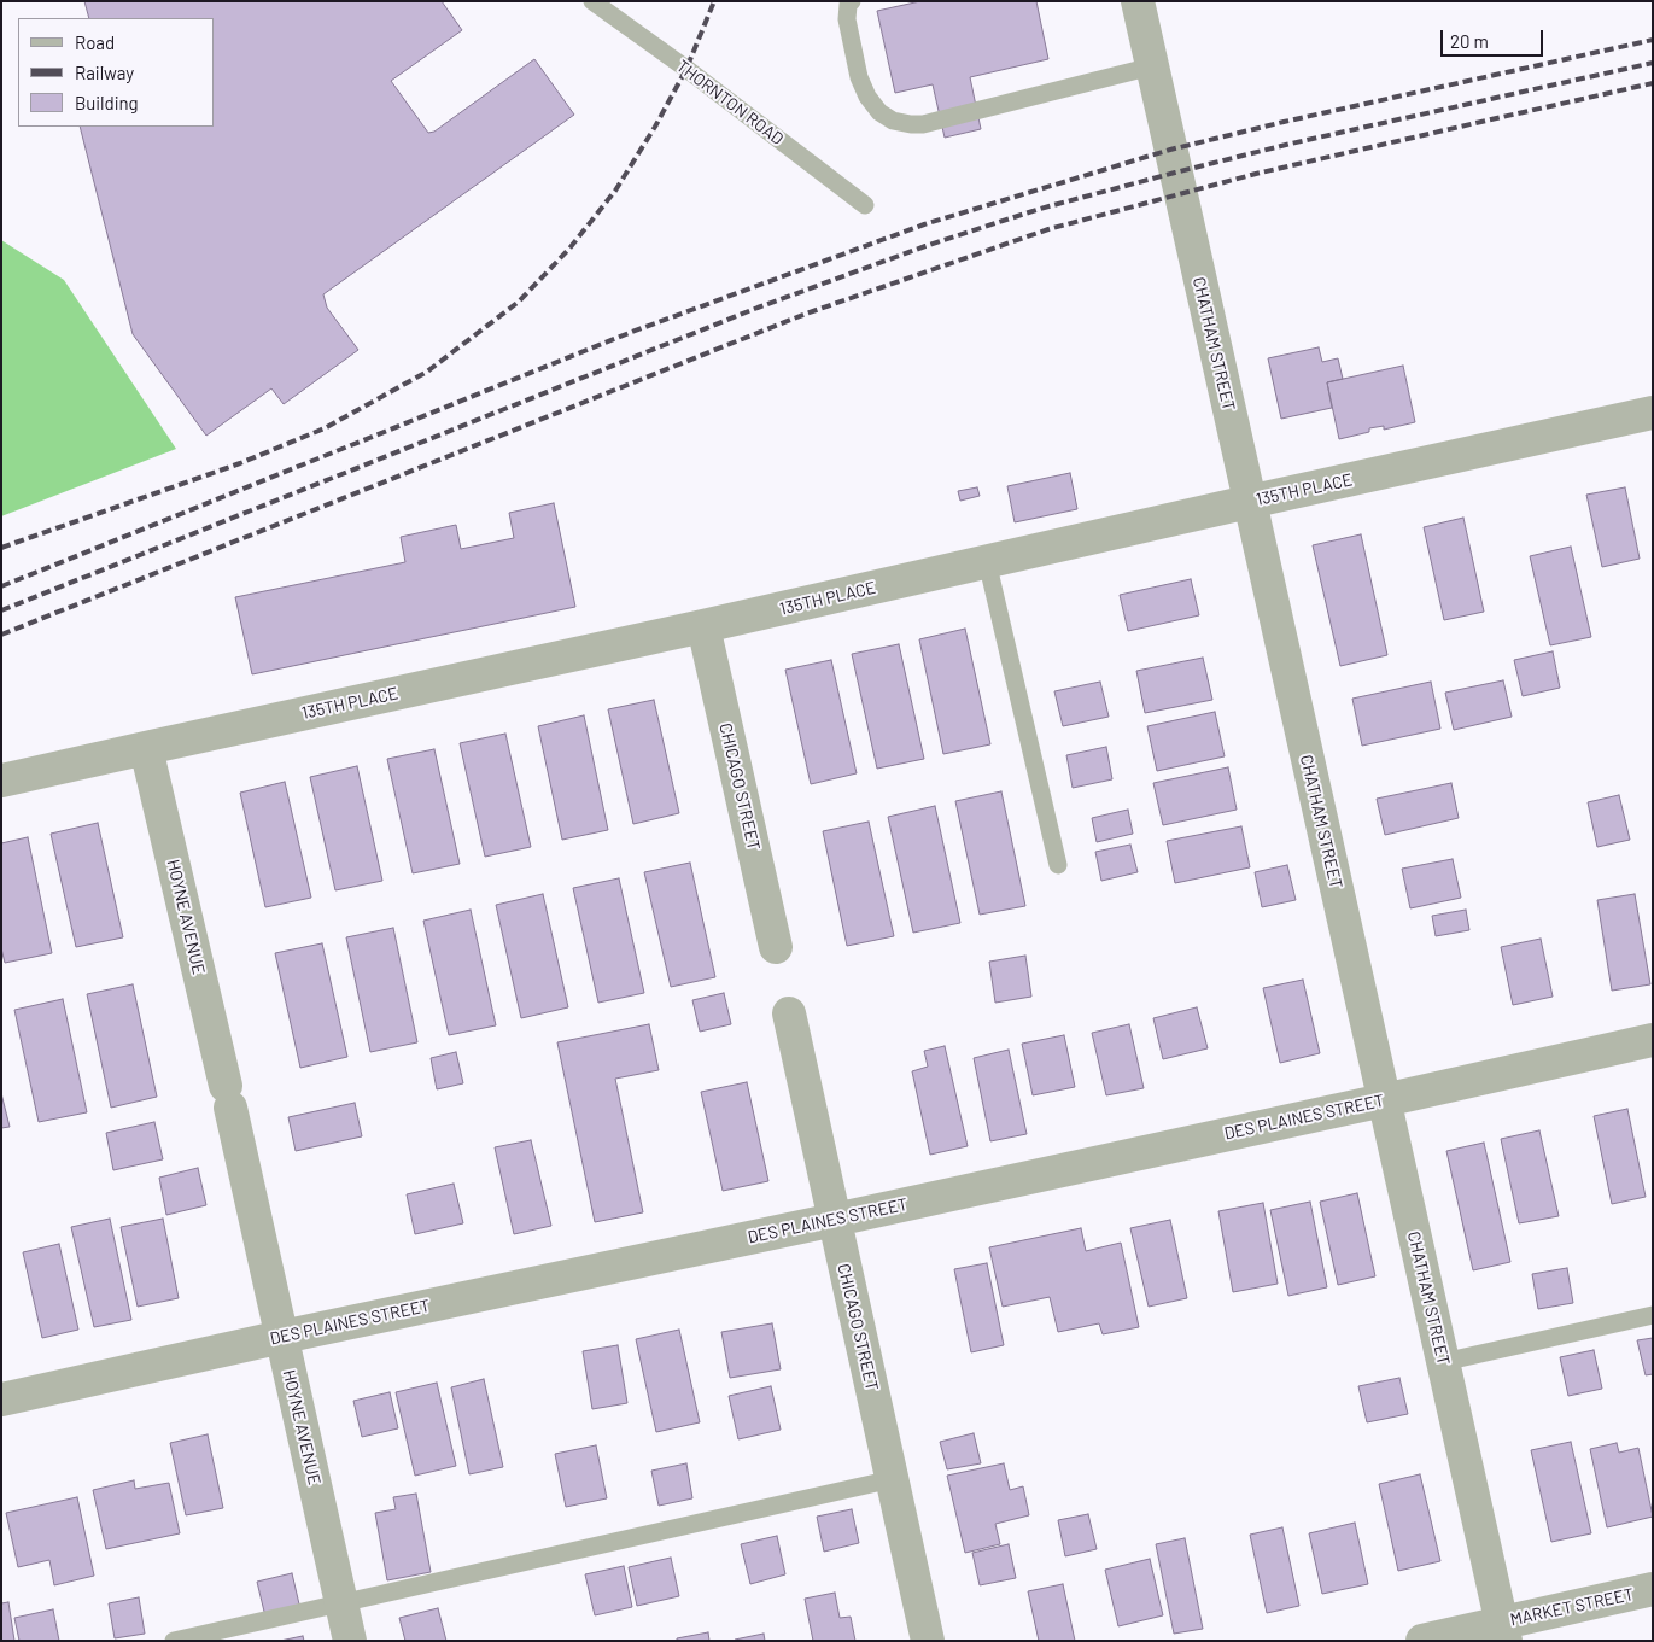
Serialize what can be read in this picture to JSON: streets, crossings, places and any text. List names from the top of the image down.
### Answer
{
  "streets": {
    "street": [
      "CHATHAM STREET",
      "135TH PLACE",
      "CHICAGO STREET",
      "HOYNE AVENUE",
      "DES PLAINES STREET",
      "MARKET STREET"
    ],
    "lane": ["THORNTON ROAD"]
  },
  "crossings": [
    ["CHATHAM STREET", "135TH PLACE"],
    ["CHATHAM STREET", "DES PLAINES STREET"],
    ["CHATHAM STREET", "MARKET STREET"],
    ["135TH PLACE", "CHICAGO STREET"],
    ["135TH PLACE", "HOYNE AVENUE"],
    ["CHICAGO STREET", "DES PLAINES STREET"],
    ["HOYNE AVENUE", "DES PLAINES STREET"]
  ],
  "legend": ["Road", "Railway", "Building"],
  "scale_bar": "20 m"
}
